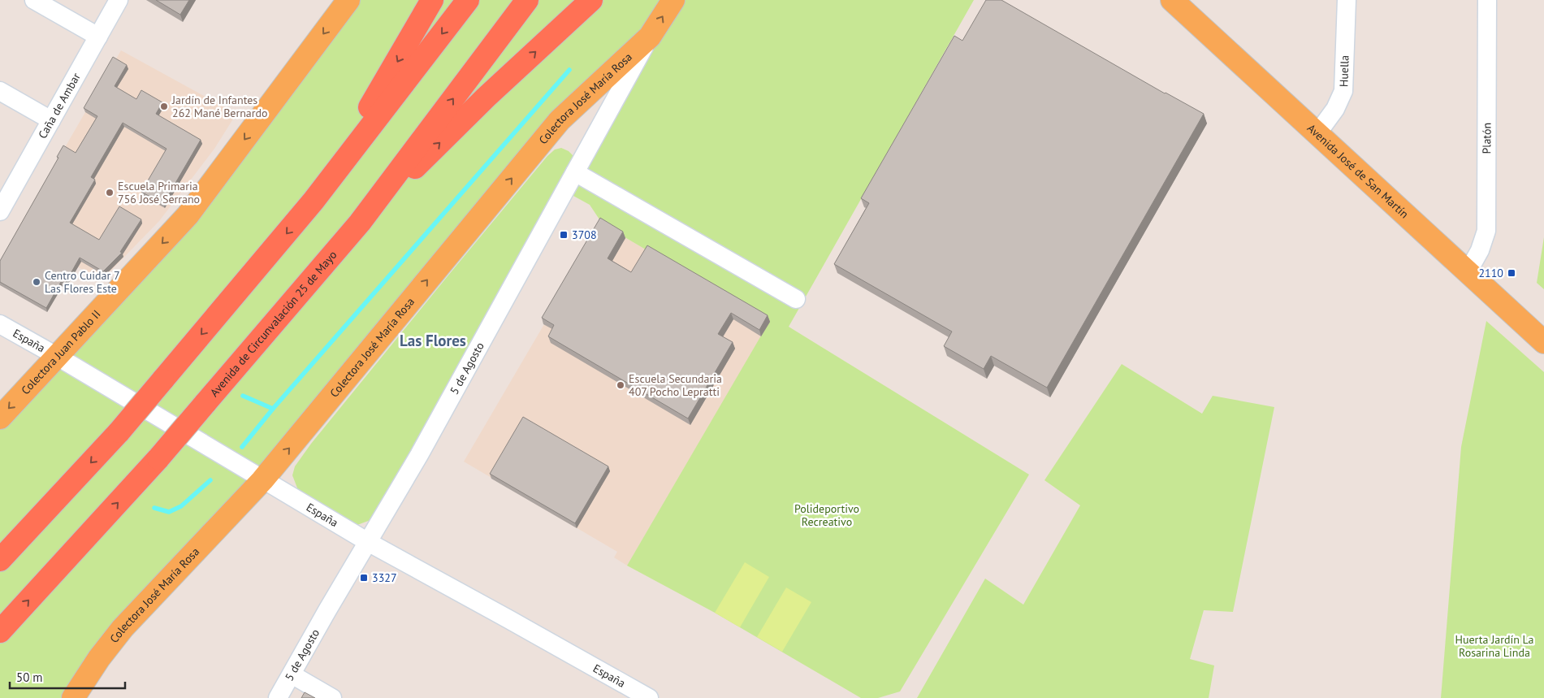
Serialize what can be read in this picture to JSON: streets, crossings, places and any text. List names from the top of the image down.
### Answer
{
  "streets": {
    "highway": ["Avenida de Circunvalación 25 de Mayo"],
    "main road": ["Colectora José María Rosa", "Avenida José de San Martín", "Colectora Juan Pablo II"],
    "street": [
      "Huella",
      "Caña de Ambar",
      "Platón",
      "España",
      "5 de Agosto"
    ]
  },
  "crossings": [
    ["Huella", "Avenida José de San Martín"],
    ["Colectora José María Rosa", "España"],
    ["Colectora José María Rosa", "5 de Agosto"],
    ["Platón", "Avenida José de San Martín"],
    ["España", "Colectora Juan Pablo II"],
    ["España", "5 de Agosto"]
  ],
  "one_way": ["Colectora José María Rosa", "Colectora Juan Pablo II"],
  "districts": ["Las Flores"],
  "parks": ["Polideportivo Recreativo", "Huerta Jardín La Rosarina Linda"],
  "places": {
    "other": [
      "Jardín de Infantes 262 Mané Bernardo",
      "Escuela Primaria 756 José Serrano",
      "Centro Cuidar 7 Las Flores Este",
      "Escuela Secundaria 407 Pocho Lepratti"
    ],
    "transit": ["3708", "2110", "3327"]
  },
  "scale_bar": "50 m"
}
